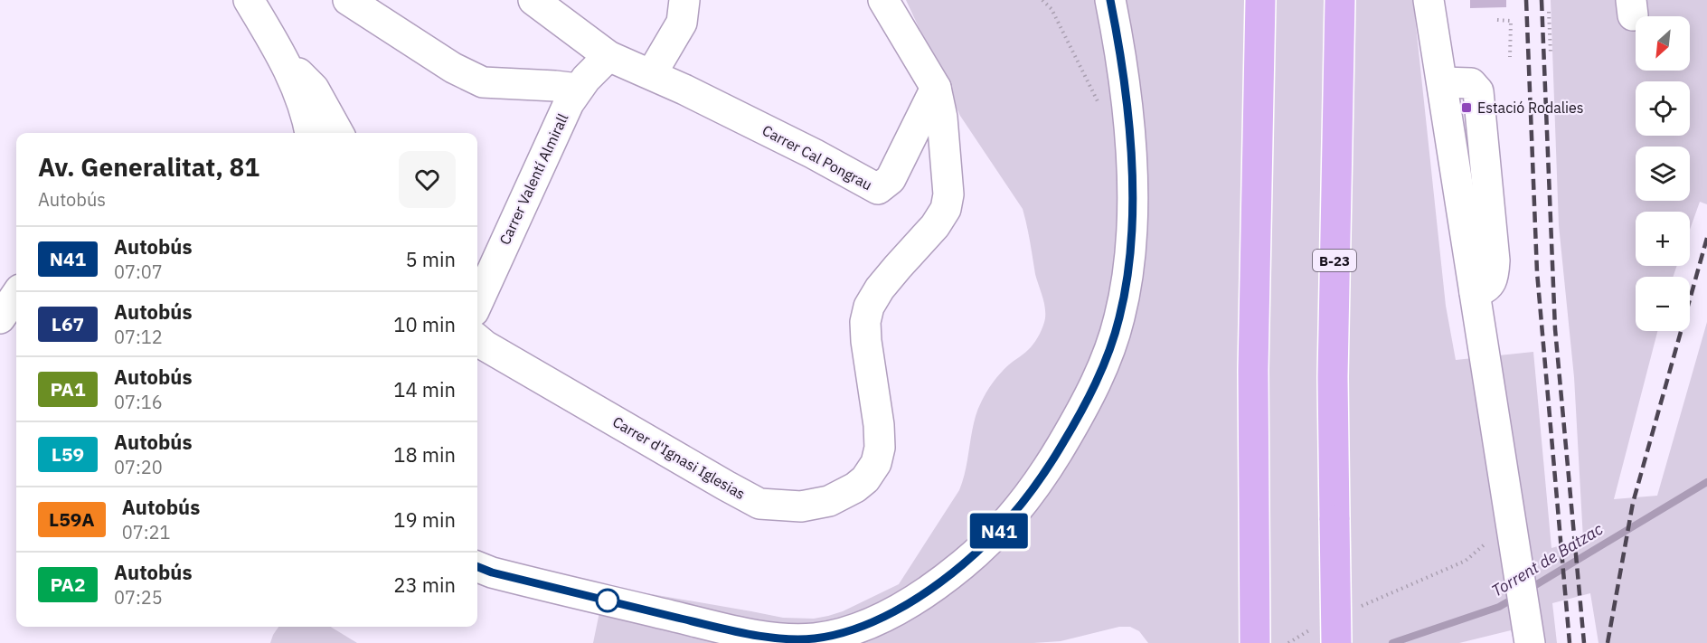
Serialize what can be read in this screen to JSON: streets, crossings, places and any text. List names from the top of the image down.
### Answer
{
  "streets": {
    "highway": ["B-23"],
    "street": ["Carrer Cal Pongrau", "Carrer Valentí Almirall", "Carrer d'Ignasi Iglesias"]
  },
  "crossings": [
    ["Carrer Cal Pongrau", "Carrer d'Ignasi Iglesias"]
  ],
  "water": ["Torrent de Batzac"],
  "places": {
    "transit": ["Estació Rodalies"]
  },
  "lines": ["bus line N41"],
  "north": "bottom left",
  "page": {
    "on_map": "N41",
    "map_buttons": ["+", "−"],
    "heading": ["Av. Generalitat, 81", "Autobús"],
    "list": [
      {
        "mark": "N41",
        "name": "Autobús",
        "note": "07:07",
        "value": "5 min"
      },
      {
        "mark": "L67",
        "name": "Autobús",
        "note": "07:12",
        "value": "10 min"
      },
      {
        "mark": "PA1",
        "name": "Autobús",
        "note": "07:16",
        "value": "14 min"
      },
      {
        "mark": "L59",
        "name": "Autobús",
        "note": "07:20",
        "value": "18 min"
      },
      {
        "mark": "L59A",
        "name": "Autobús",
        "note": "07:21",
        "value": "19 min"
      },
      {
        "mark": "PA2",
        "name": "Autobús",
        "note": "07:25",
        "value": "23 min"
      }
    ]
  }
}
